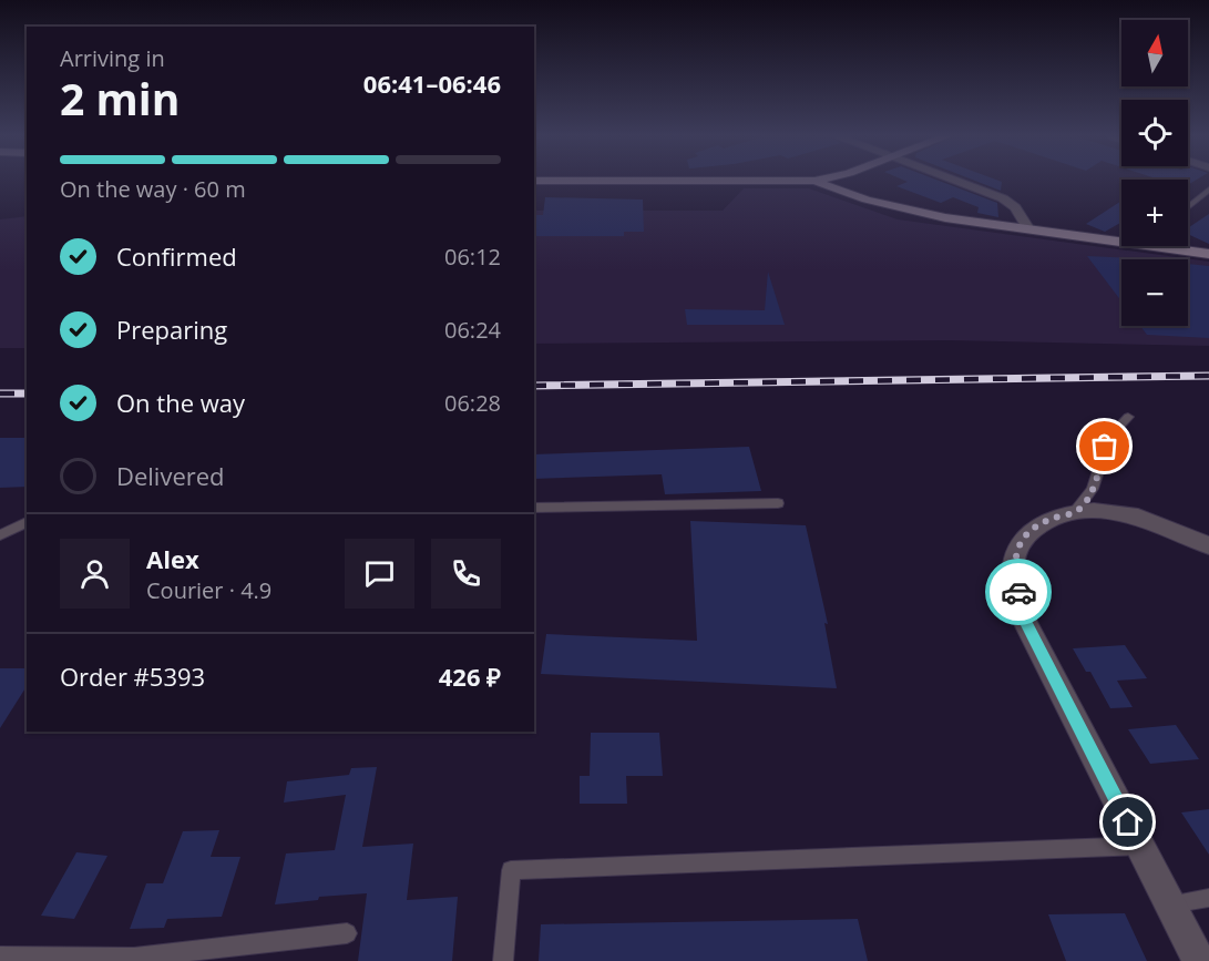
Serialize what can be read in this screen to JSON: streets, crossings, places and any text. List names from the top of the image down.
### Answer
{
  "north": "top",
  "page": {
    "map_buttons": ["+", "−"],
    "heading": ["2 min", "Arriving in", "06:41–06:46"],
    "panel": [
      "Alex",
      "Courier · 4.9",
      "Order #5393",
      "426 ₽"
    ],
    "bar": "On the way · 60 m",
    "list": [
      ["Confirmed", "06:12"],
      ["Preparing", "06:24"],
      ["On the way", "06:28"],
      "Delivered"
    ]
  }
}
